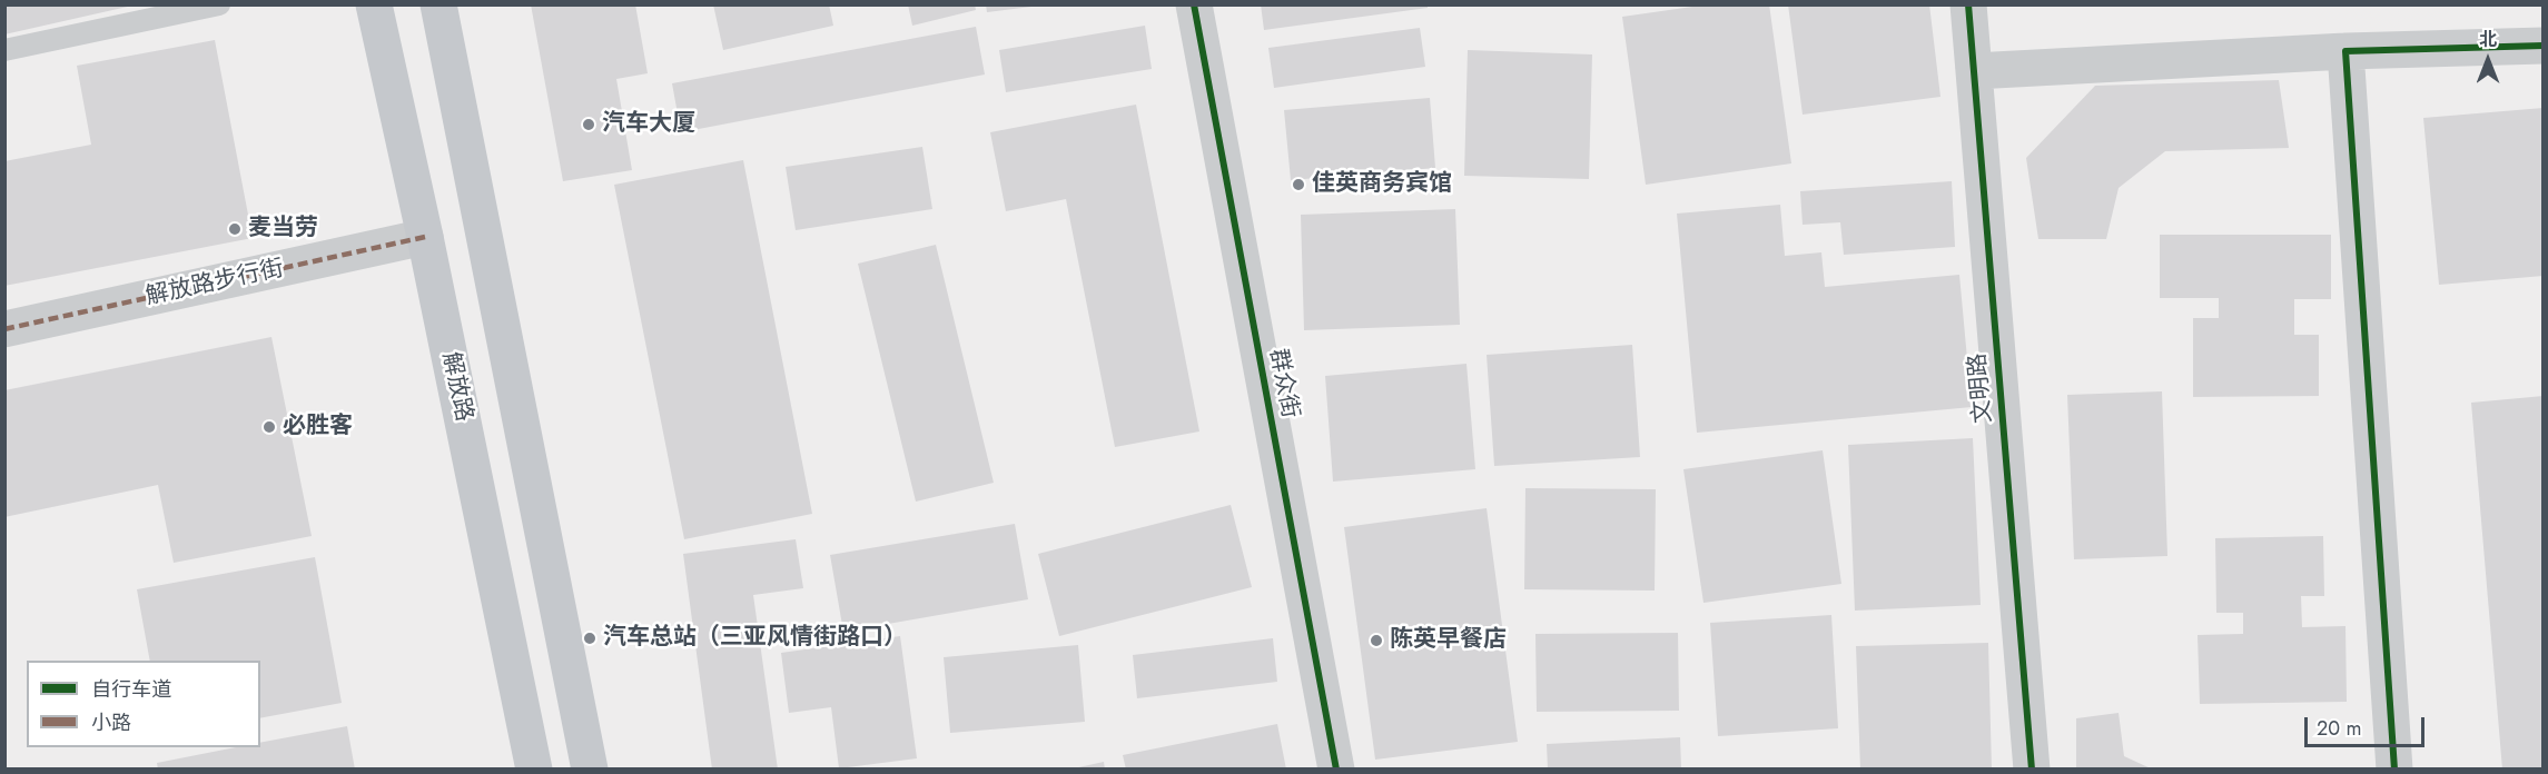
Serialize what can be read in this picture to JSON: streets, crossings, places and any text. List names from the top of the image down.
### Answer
{
  "streets": {
    "main road": ["解放路"],
    "street": ["解放路步行街", "群众街", "文明路"]
  },
  "crossings": [
    ["解放路步行街", "解放路"]
  ],
  "places": [
    "汽车大厦",
    "佳英商务宾馆",
    "麦当劳",
    "必胜客",
    "汽车总站（三亚风情街路口）",
    "陈英早餐店"
  ],
  "legend": ["自行车道", "小路"],
  "scale_bar": "20 m",
  "north": "top"
}
